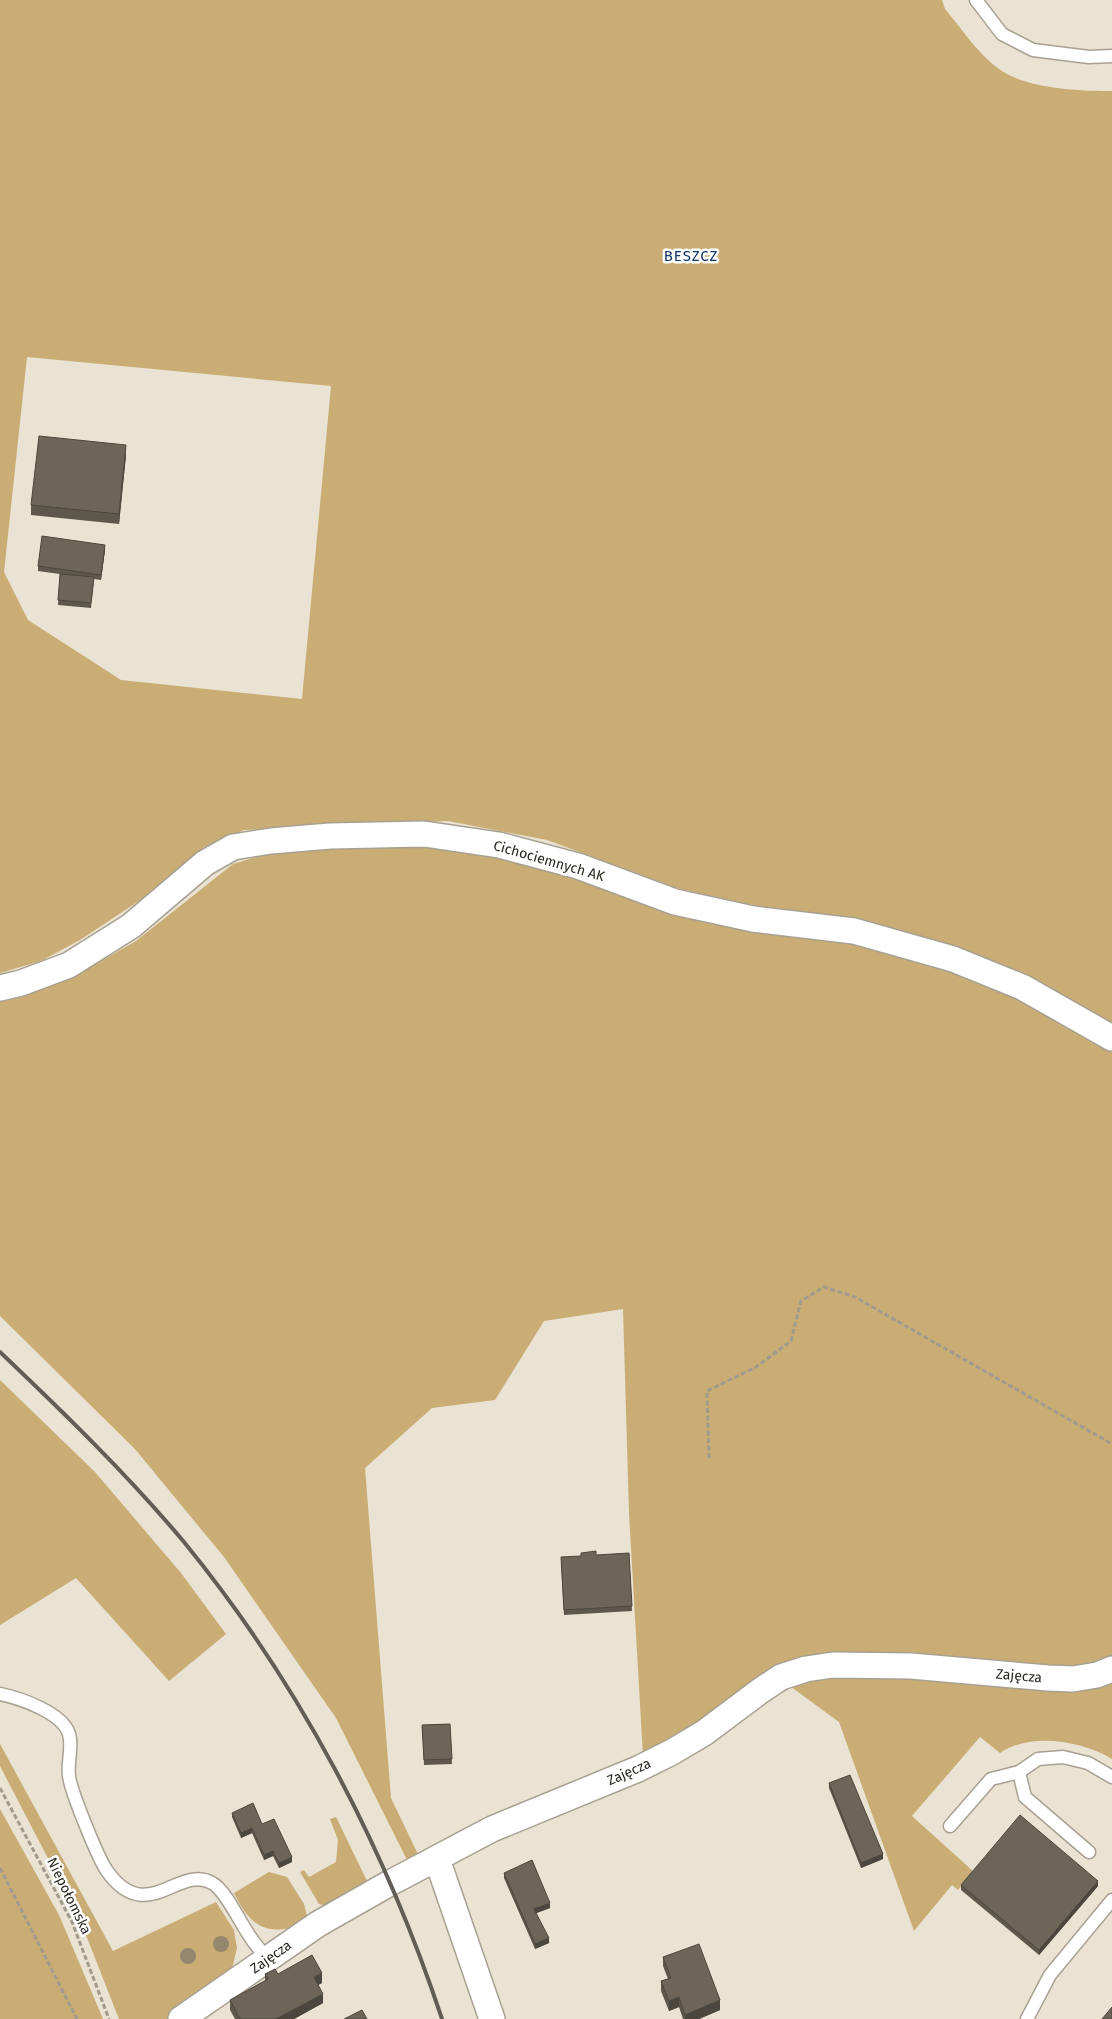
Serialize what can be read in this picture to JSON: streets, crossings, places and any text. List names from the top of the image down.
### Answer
{
  "streets": {
    "street": ["Cichociemnych AK", "Zajęcza"],
    "path": ["Niepołomska"]
  },
  "districts": ["BESZCZ"]
}
